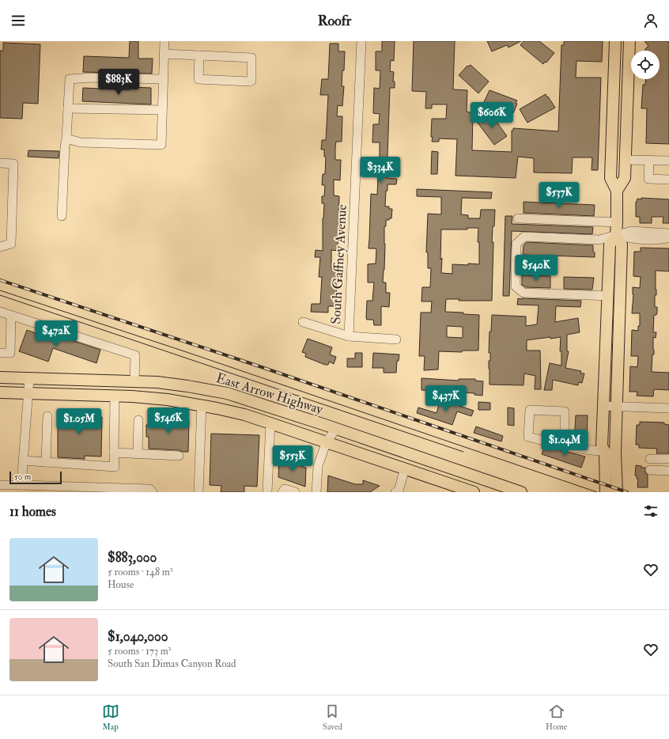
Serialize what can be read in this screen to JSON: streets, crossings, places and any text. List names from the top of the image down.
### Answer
{
  "streets": {
    "main road": ["East Arrow Highway"],
    "street": ["South Gaffney Avenue"]
  },
  "scale_bar": "50 m",
  "page": {
    "header": "Roofr",
    "price": [
      "$883K",
      "$606K",
      "$334K",
      "$537K",
      "$540K",
      "$472K",
      "$437K",
      "$546K",
      "$1.05M",
      "$1.04M",
      "$553K"
    ],
    "scale": "50 m",
    "heading": "11 homes",
    "list": [
      {
        "name": "$883,000",
        "note": "5 rooms · 148 m² · House"
      },
      {
        "name": "$1,040,000",
        "note": "5 rooms · 173 m² · South San Dimas Canyon Road"
      }
    ],
    "tabs": ["Map", "Saved", "Home"]
  }
}
